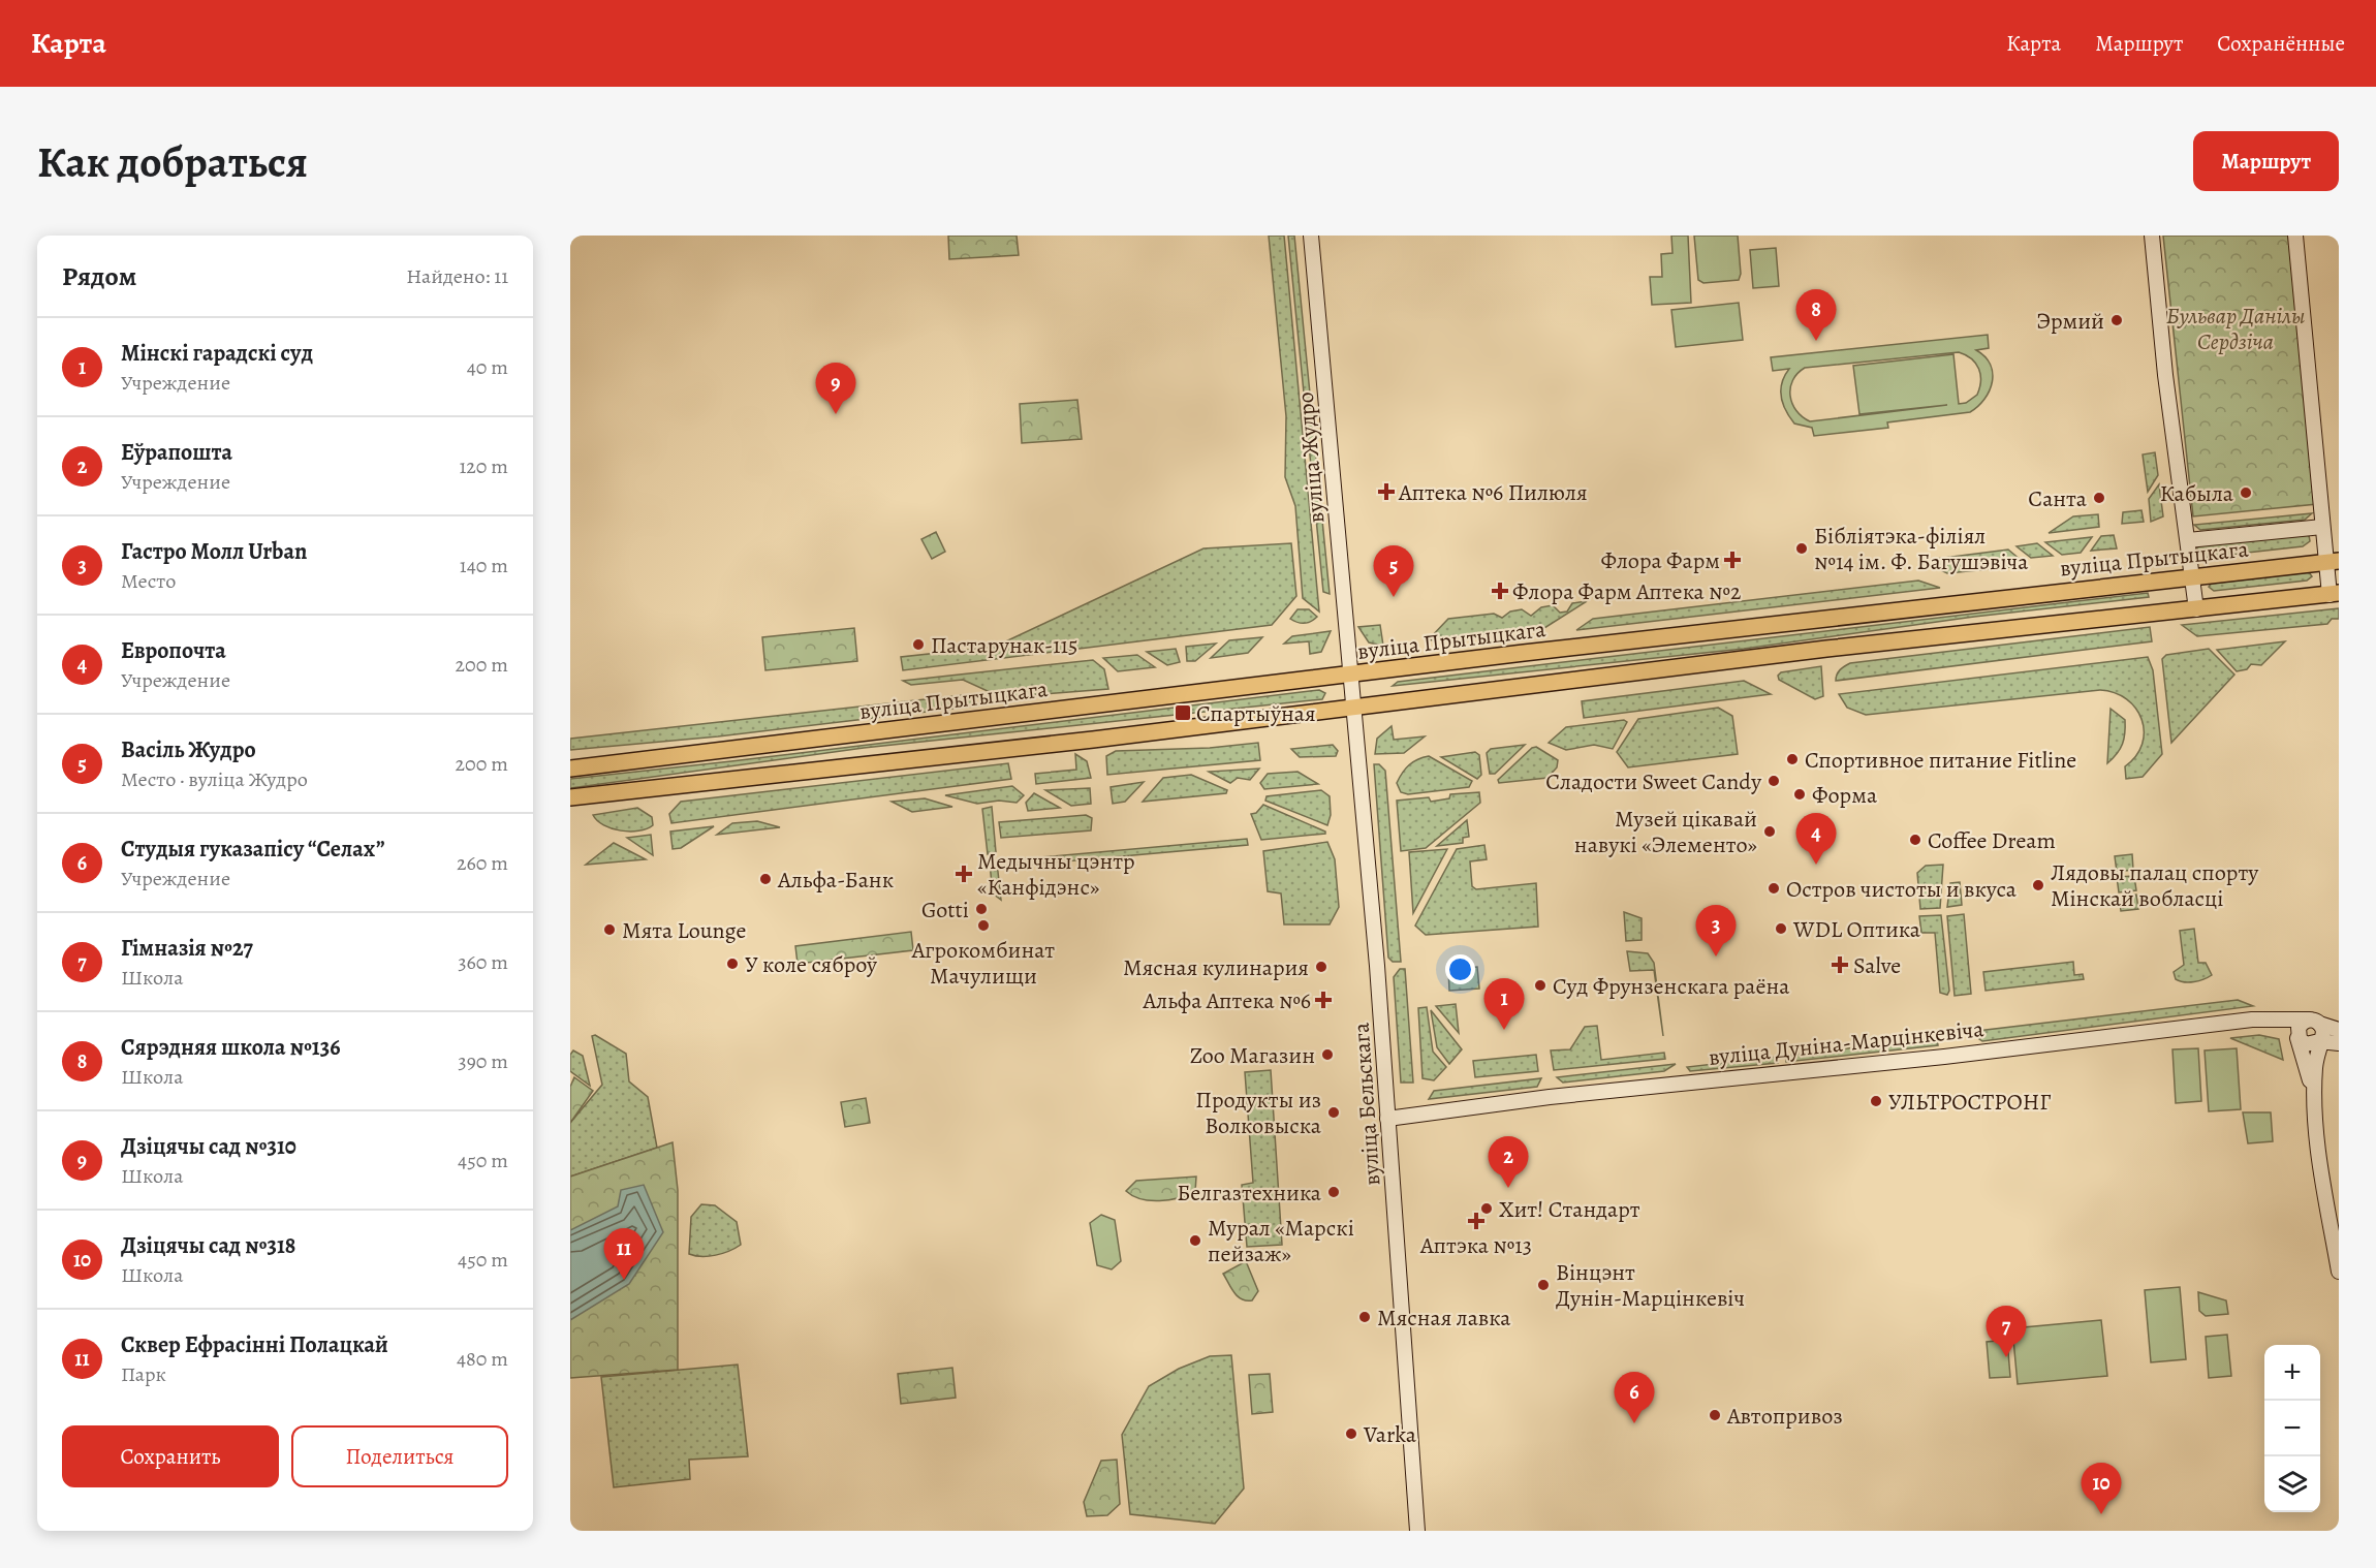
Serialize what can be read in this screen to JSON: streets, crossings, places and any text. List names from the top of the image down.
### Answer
{
  "streets": {
    "main road": ["вуліца Прытыцкага"],
    "street": ["вуліца Жудро", "вуліца Дуніна-Марцінкевіча", "вуліца Бельскага"]
  },
  "crossings": [
    ["вуліца Жудро", "вуліца Прытыцкага"],
    ["вуліца Жудро", "вуліца Бельскага"],
    ["вуліца Прытыцкага", "вуліца Бельскага"],
    ["вуліца Дуніна-Марцінкевіча", "вуліца Бельскага"]
  ],
  "parks": ["Бульвар Данілы Сердзіча"],
  "places": {
    "other": [
      "Эрмий",
      "Кабыла",
      "Санта",
      "Бібліятэка-філіял №14 ім. Ф. Багушэвіча",
      "Пастарунак-115",
      "Спортивное питание Fitline",
      "Сладости Sweet Candy",
      "Форма",
      "Музей цікавай навукі «Элементо»",
      "Coffee Dream",
      "Альфа-Банк",
      "Лядовы палац спорту Мінскай вобласці",
      "Остров чистоты и вкуса",
      "Gotti",
      "Агрокомбинат Мачулищи",
      "WDL Оптика",
      "Мята Lounge",
      "У коле сяброў",
      "Мясная кулинария",
      "Суд Фрунзенскага раёна",
      "Zoo Магазин",
      "УЛЬТРОСТРОНГ",
      "Продукты из Волковыска",
      "Белгазтехника",
      "Хит! Стандарт",
      "Мурал «Марскі пейзаж»",
      "Вінцэнт Дунін-Марцінкевіч",
      "Мясная лавка",
      "Автопривоз",
      "Varka"
    ],
    "health": [
      "Аптека №6 Пилюля",
      "Флора Фарм",
      "Флора Фарм Аптека №2",
      "Медычны цэнтр «Канфідэнс»",
      "Salve",
      "Альфа Аптека №6",
      "Аптэка №13"
    ],
    "transit": ["Спартыўная"]
  },
  "page": {
    "header": "Карта",
    "nav": ["Карта", "Маршрут", "Сохранённые"],
    "buttons": [
      "Маршрут",
      ["Сохранить", "Поделиться"]
    ],
    "title": "Как добраться",
    "heading": ["Рядом", "Найдено: 11"],
    "pins": [
      "8",
      "9",
      "5",
      "4",
      "3",
      "1",
      "2",
      "11",
      "7",
      "6",
      "10"
    ],
    "list": [
      {
        "mark": "1",
        "name": "Мінскі гарадскі суд",
        "note": "Учреждение",
        "value": "40 m"
      },
      {
        "mark": "2",
        "name": "Еўрапошта",
        "note": "Учреждение",
        "value": "120 m"
      },
      {
        "mark": "3",
        "name": "Гастро Молл Urban",
        "note": "Место",
        "value": "140 m"
      },
      {
        "mark": "4",
        "name": "Европочта",
        "note": "Учреждение",
        "value": "200 m"
      },
      {
        "mark": "5",
        "name": "Васіль Жудро",
        "note": "Место · вуліца Жудро",
        "value": "200 m"
      },
      {
        "mark": "6",
        "name": "Студыя гуказапісу “Селах”",
        "note": "Учреждение",
        "value": "260 m"
      },
      {
        "mark": "7",
        "name": "Гімназія №27",
        "note": "Школа",
        "value": "360 m"
      },
      {
        "mark": "8",
        "name": "Сярэдняя школа №136",
        "note": "Школа",
        "value": "390 m"
      },
      {
        "mark": "9",
        "name": "Дзіцячы сад №310",
        "note": "Школа",
        "value": "450 m"
      },
      {
        "mark": "10",
        "name": "Дзіцячы сад №318",
        "note": "Школа",
        "value": "450 m"
      },
      {
        "mark": "11",
        "name": "Сквер Ефрасінні Полацкай",
        "note": "Парк",
        "value": "480 m"
      }
    ],
    "map_buttons": ["+", "−"]
  }
}
